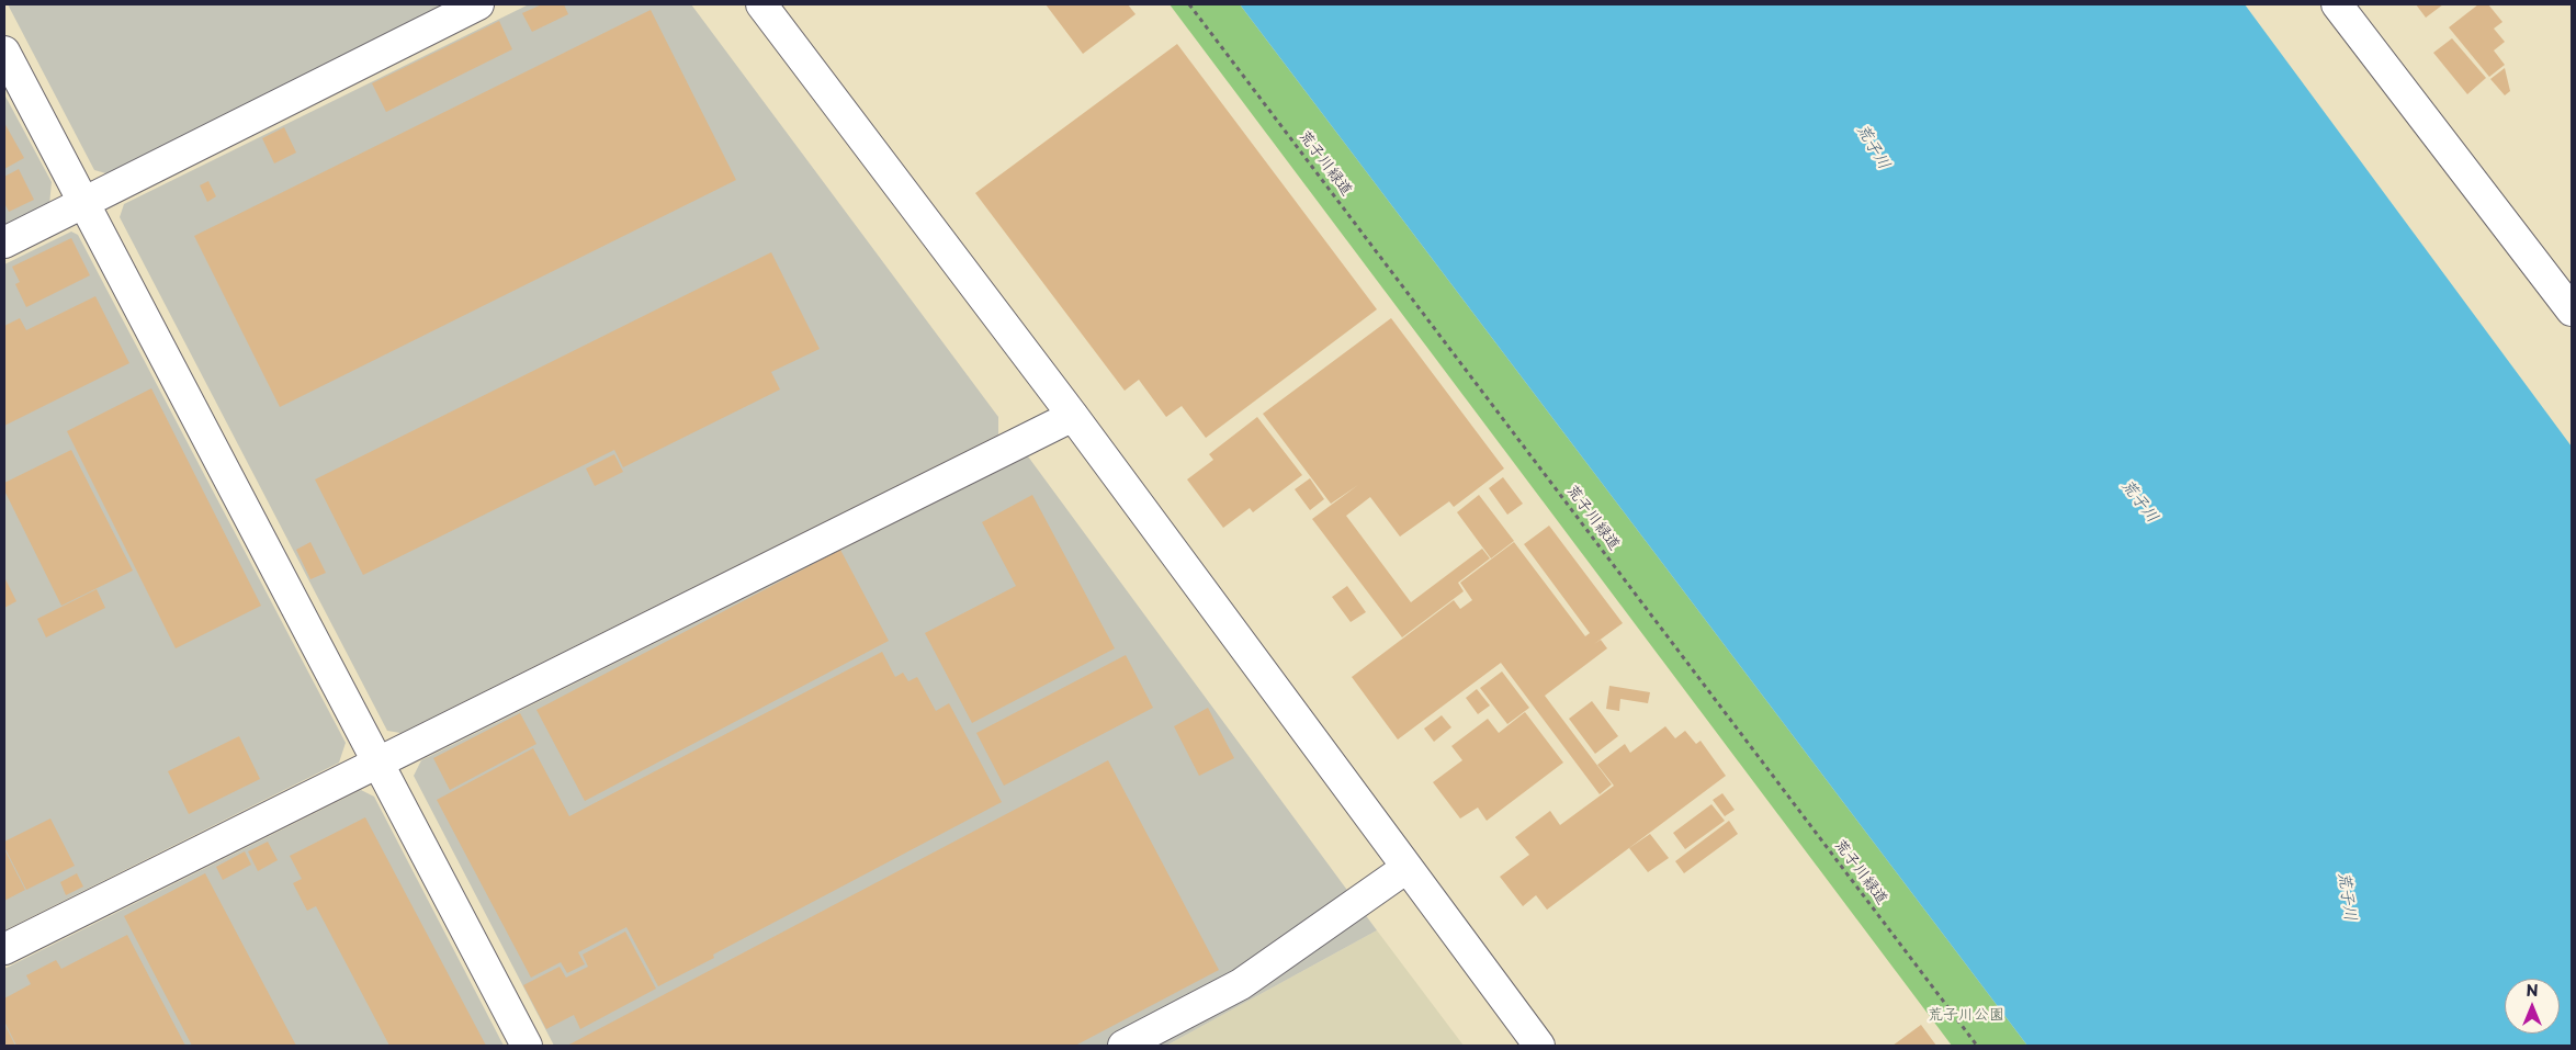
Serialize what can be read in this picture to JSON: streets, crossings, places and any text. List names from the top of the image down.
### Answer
{
  "streets": {
    "path": ["荒子川緑道"]
  },
  "water": ["荒子川"],
  "parks": ["荒子川公園"],
  "north": "top"
}
